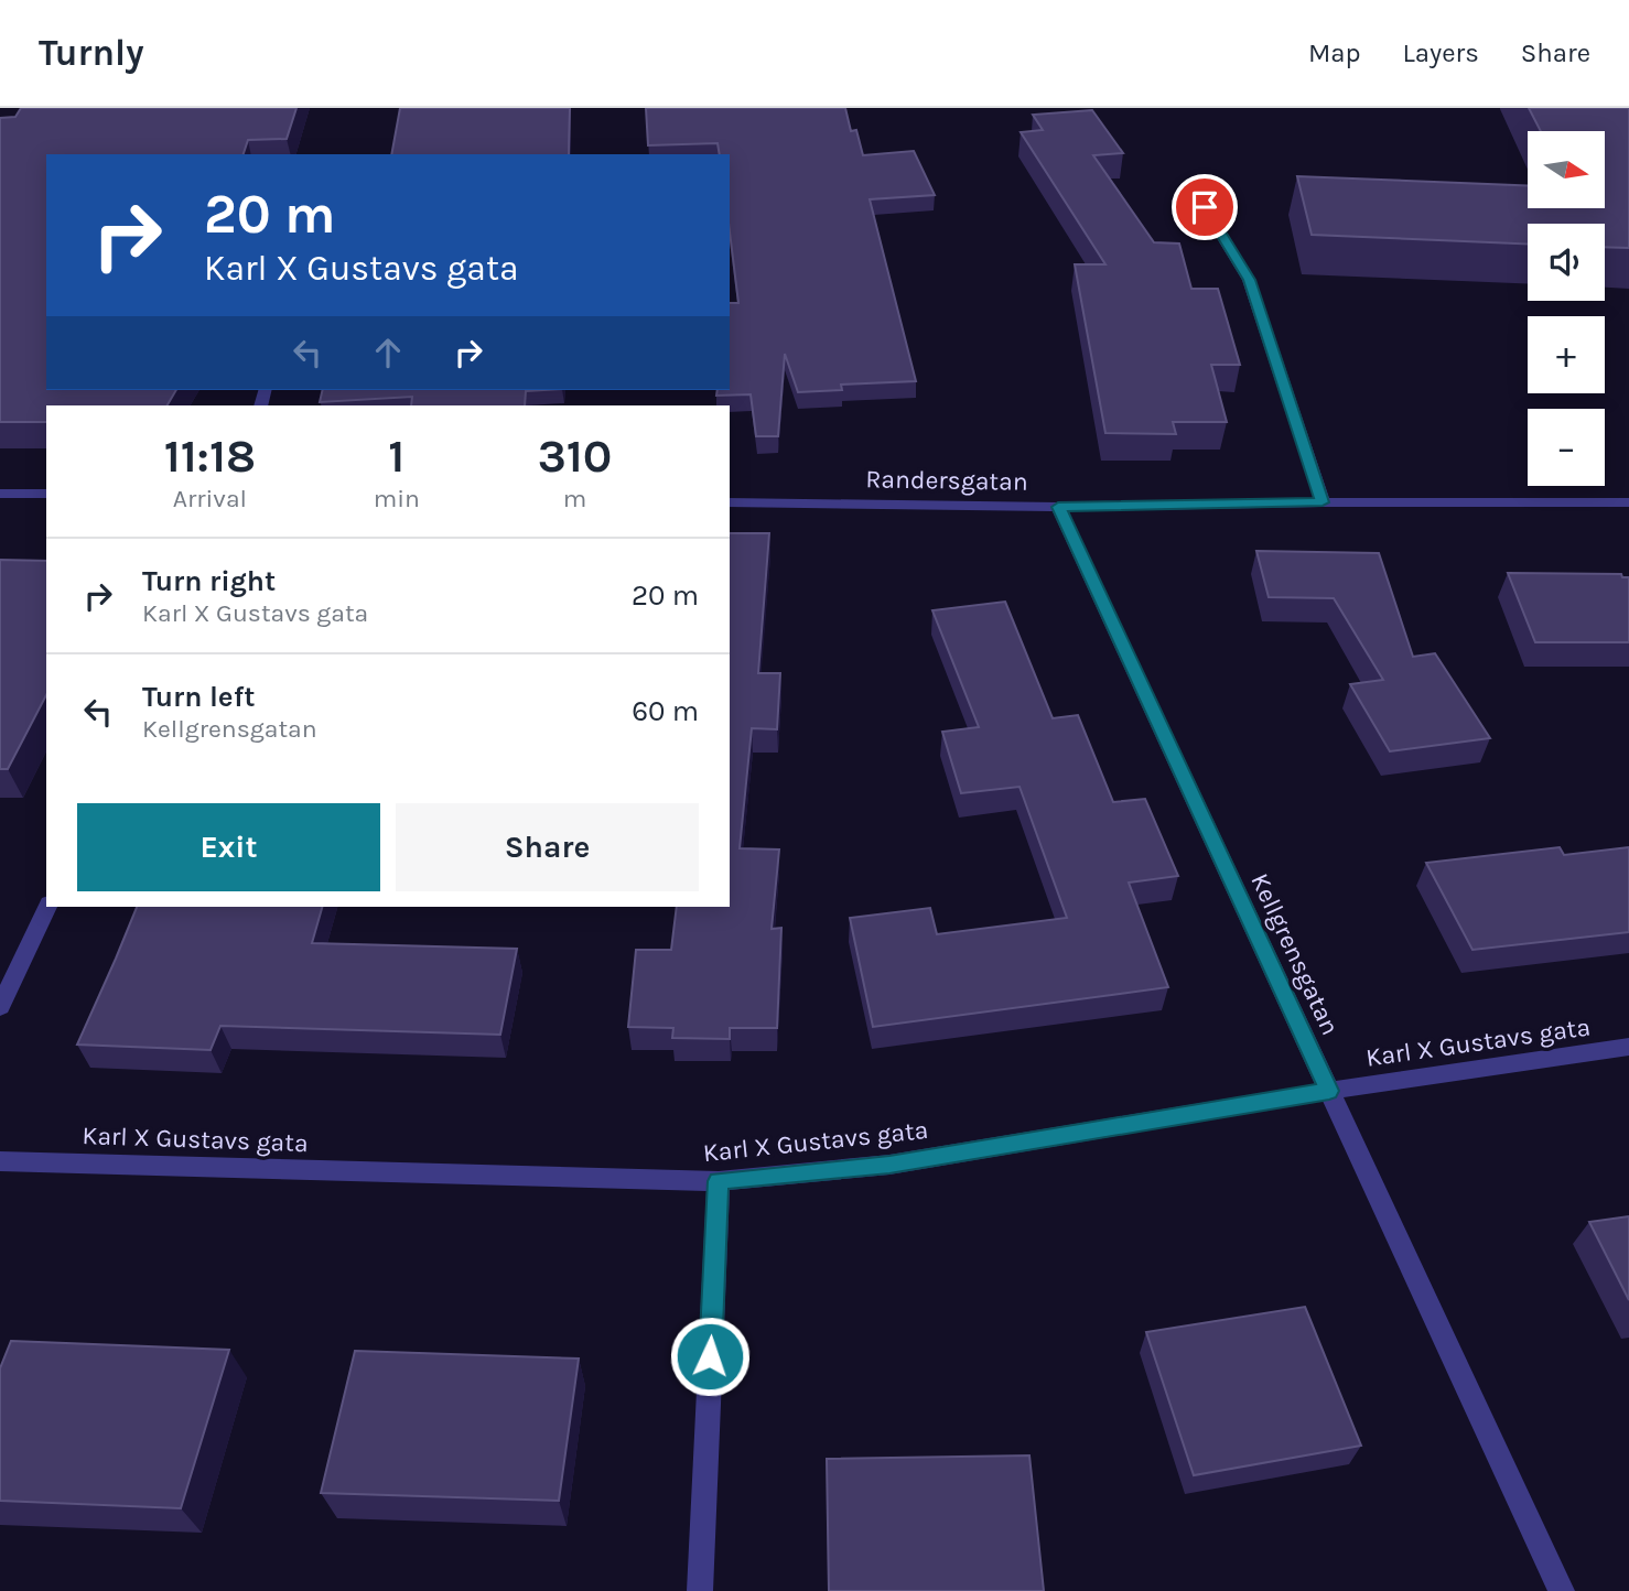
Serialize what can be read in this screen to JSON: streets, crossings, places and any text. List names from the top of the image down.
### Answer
{
  "streets": {
    "street": ["Randersgatan", "Kellgrensgatan", "Karl X Gustavs gata"]
  },
  "crossings": [
    ["Randersgatan", "Kellgrensgatan"],
    ["Kellgrensgatan", "Karl X Gustavs gata"]
  ],
  "north": "right",
  "page": {
    "header": "Turnly",
    "nav": ["Map", "Layers", "Share"],
    "map_buttons": ["+", "−"],
    "turn": ["20 m", "Karl X Gustavs gata"],
    "eta": [
      "11:18",
      "Arrival",
      "1",
      "min",
      "310",
      "m"
    ],
    "list": [
      {
        "name": "Turn right",
        "note": "Karl X Gustavs gata",
        "value": "20 m"
      },
      {
        "name": "Turn left",
        "note": "Kellgrensgatan",
        "value": "60 m"
      }
    ],
    "buttons": ["Exit", "Share"]
  }
}
